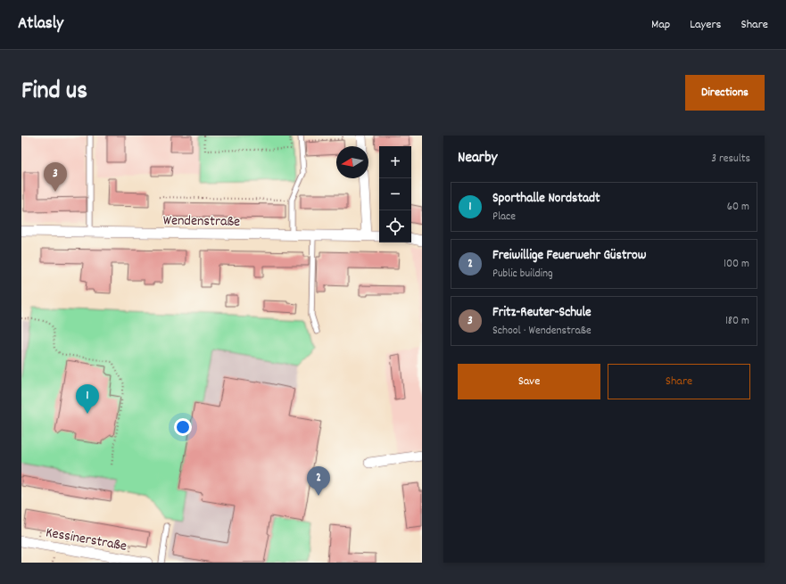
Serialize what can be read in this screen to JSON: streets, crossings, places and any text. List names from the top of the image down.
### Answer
{
  "streets": {
    "street": ["Wendenstraße", "Kessinerstraße"]
  },
  "north": "left",
  "page": {
    "header": "Atlasly",
    "nav": ["Map", "Layers", "Share"],
    "title": "Find us",
    "buttons": [
      "Directions",
      ["Save", "Share"]
    ],
    "heading": ["Nearby", "3 results"],
    "map_buttons": ["+", "−"],
    "pins": ["3", "1", "2"],
    "list": [
      {
        "mark": "1",
        "name": "Sporthalle Nordstadt",
        "note": "Place",
        "value": "60 m"
      },
      {
        "mark": "2",
        "name": "Freiwillige Feuerwehr Güstrow",
        "note": "Public building",
        "value": "100 m"
      },
      {
        "mark": "3",
        "name": "Fritz-Reuter-Schule",
        "note": "School · Wendenstraße",
        "value": "180 m"
      }
    ]
  }
}
